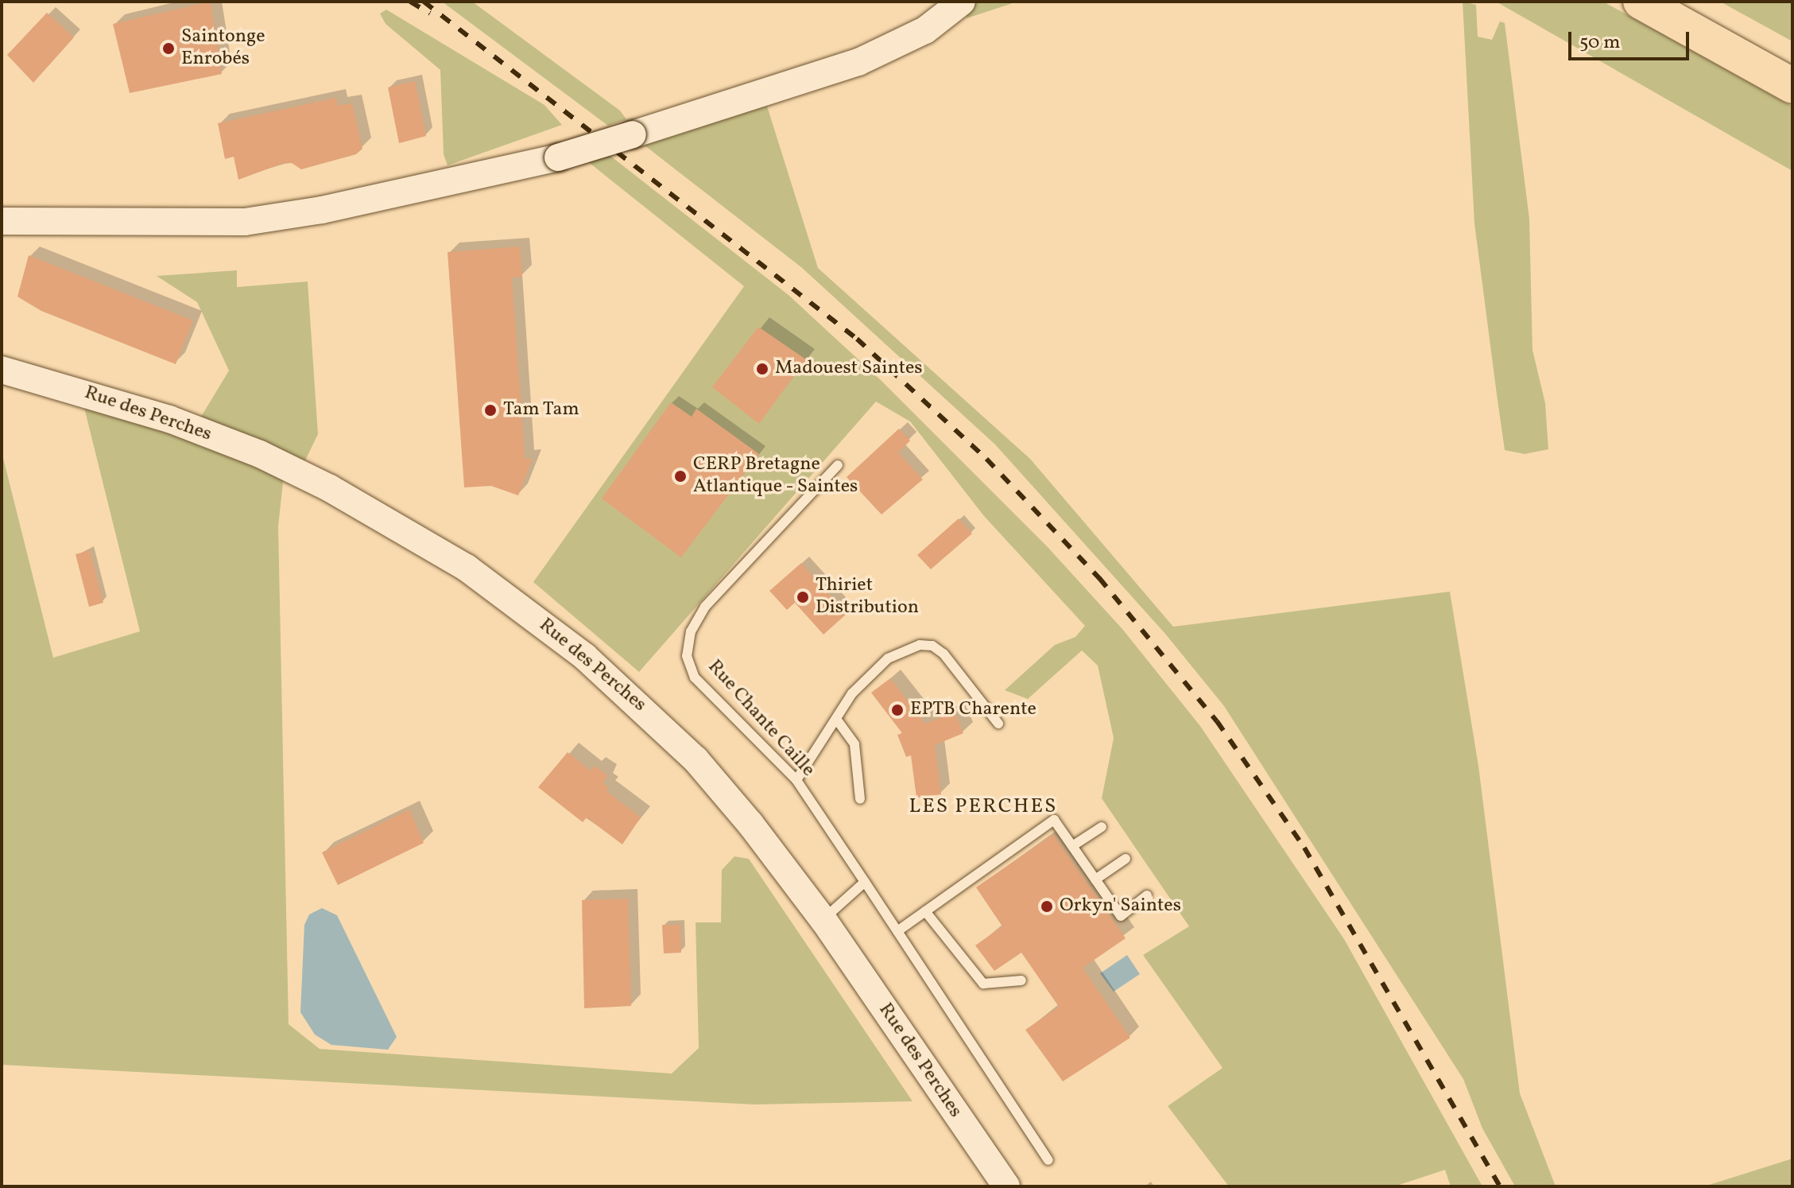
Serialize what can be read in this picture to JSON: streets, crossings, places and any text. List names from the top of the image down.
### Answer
{
  "streets": {
    "street": ["Rue des Perches"],
    "lane": ["Rue Chante Caille"]
  },
  "districts": ["LES PERCHES"],
  "places": [
    "Saintonge Enrobés",
    "Madouest Saintes",
    "Tam Tam",
    "CERP Bretagne Atlantique - Saintes",
    "Thiriet Distribution",
    "EPTB Charente",
    "Orkyn' Saintes"
  ],
  "scale_bar": "50 m"
}
